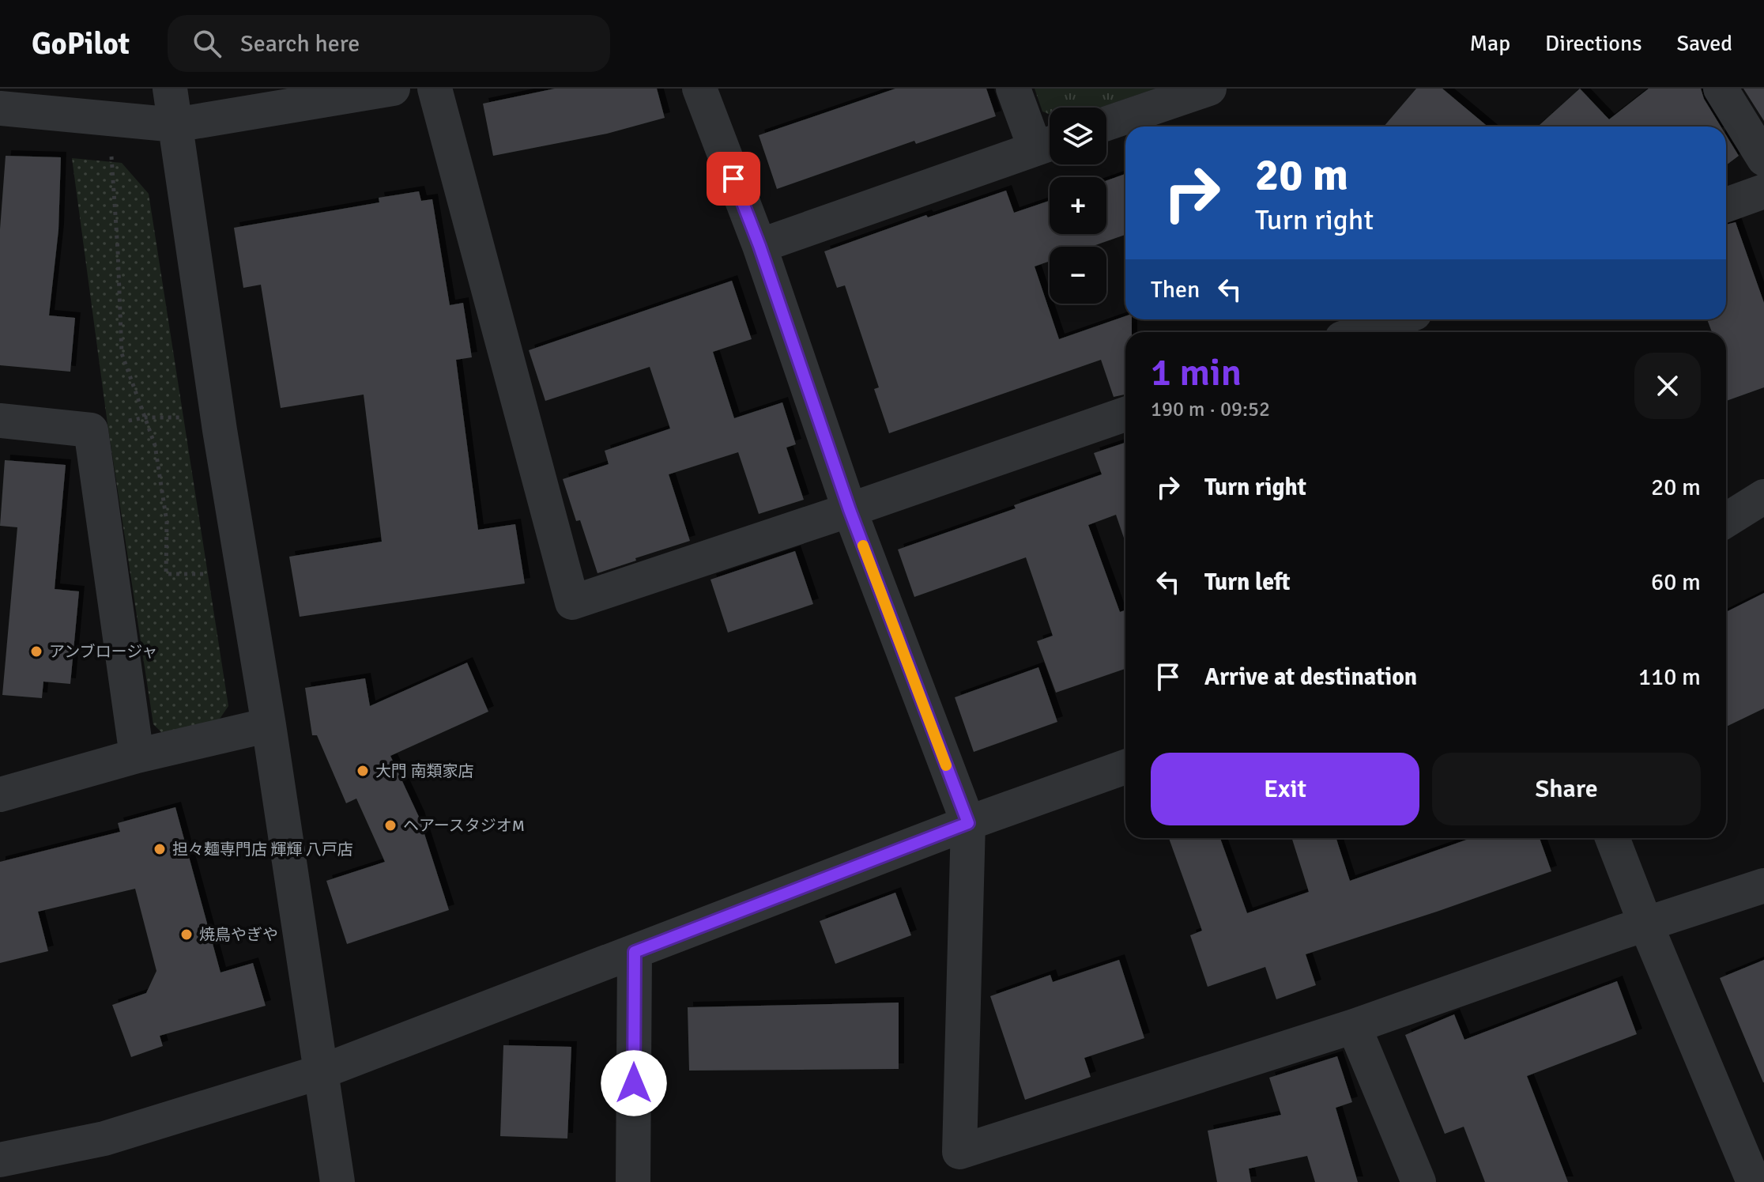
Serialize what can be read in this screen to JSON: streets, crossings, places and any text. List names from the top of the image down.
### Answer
{
  "places": [
    "アンブロージャ",
    "大門 南類家店",
    "ヘアースタジオM",
    "担々麺専門店 輝輝 八戸店",
    "焼鳥やぎや"
  ],
  "page": {
    "header": "GoPilot",
    "search": "Search here",
    "nav": ["Map", "Directions", "Saved"],
    "map_buttons": ["+", "−"],
    "turn": ["20 m", "Turn right"],
    "then": "Then",
    "heading": ["1 min", "190 m · 09:52"],
    "list": [
      {
        "name": "Turn right",
        "value": "20 m"
      },
      {
        "name": "Turn left",
        "value": "60 m"
      },
      {
        "name": "Arrive at destination",
        "value": "110 m"
      }
    ],
    "buttons": ["Exit", "Share"]
  }
}
